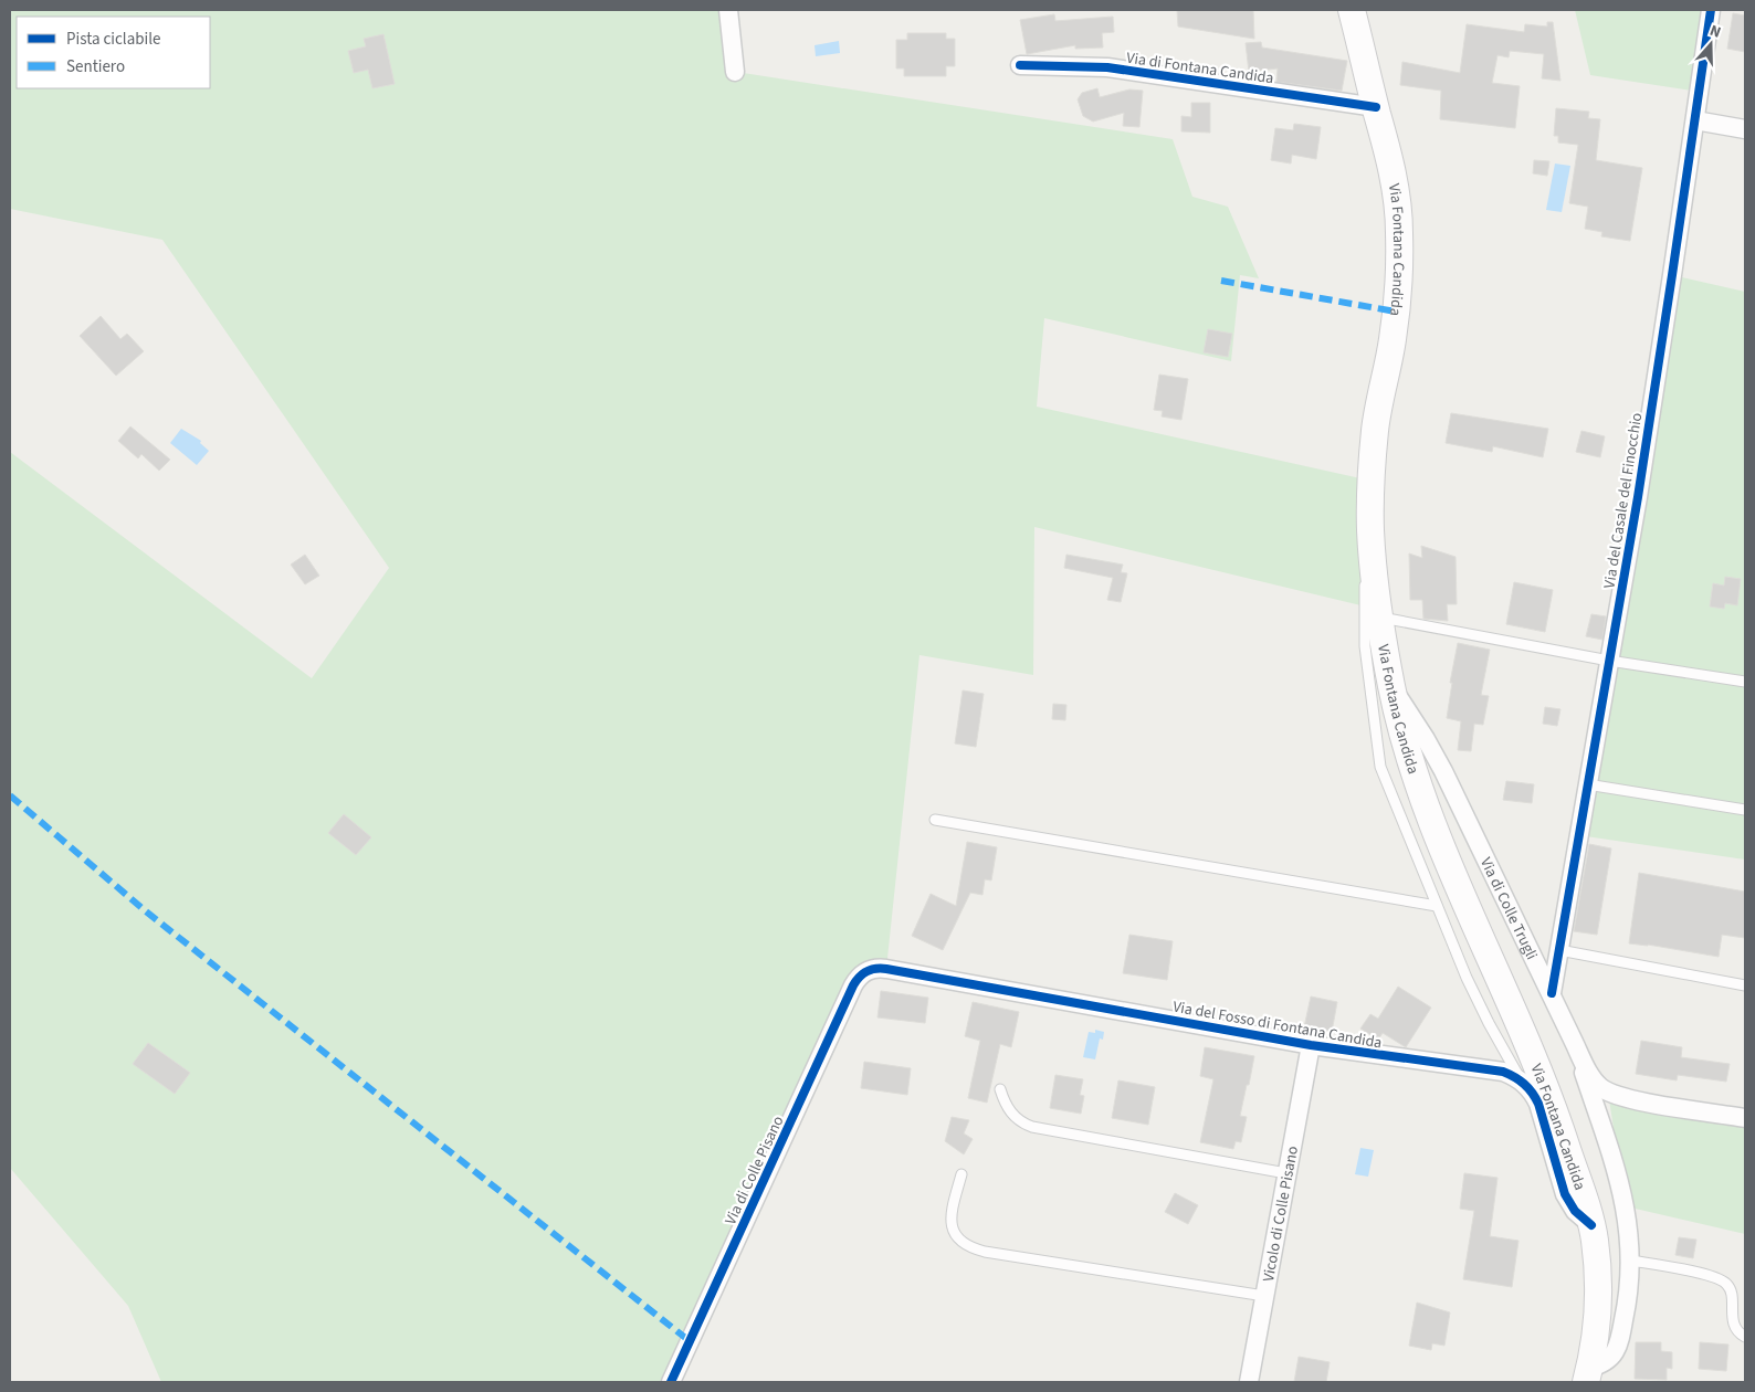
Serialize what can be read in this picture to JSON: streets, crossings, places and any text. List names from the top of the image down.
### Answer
{
  "streets": {
    "main road": ["Via Fontana Candida"],
    "street": [
      "Via di Fontana Candida",
      "Via del Casale del Finocchio",
      "Via di Colle Trugli",
      "Via del Fosso di Fontana Candida",
      "Via di Colle Pisano",
      "Vicolo di Colle Pisano"
    ]
  },
  "crossings": [
    ["Via di Fontana Candida", "Via Fontana Candida"],
    ["Via Fontana Candida", "Via di Colle Trugli"],
    ["Via Fontana Candida", "Via del Fosso di Fontana Candida"],
    ["Via del Casale del Finocchio", "Via di Colle Trugli"],
    ["Via del Fosso di Fontana Candida", "Via di Colle Pisano"],
    ["Via del Fosso di Fontana Candida", "Vicolo di Colle Pisano"]
  ],
  "legend": ["Pista ciclabile", "Sentiero"],
  "north": "top"
}
